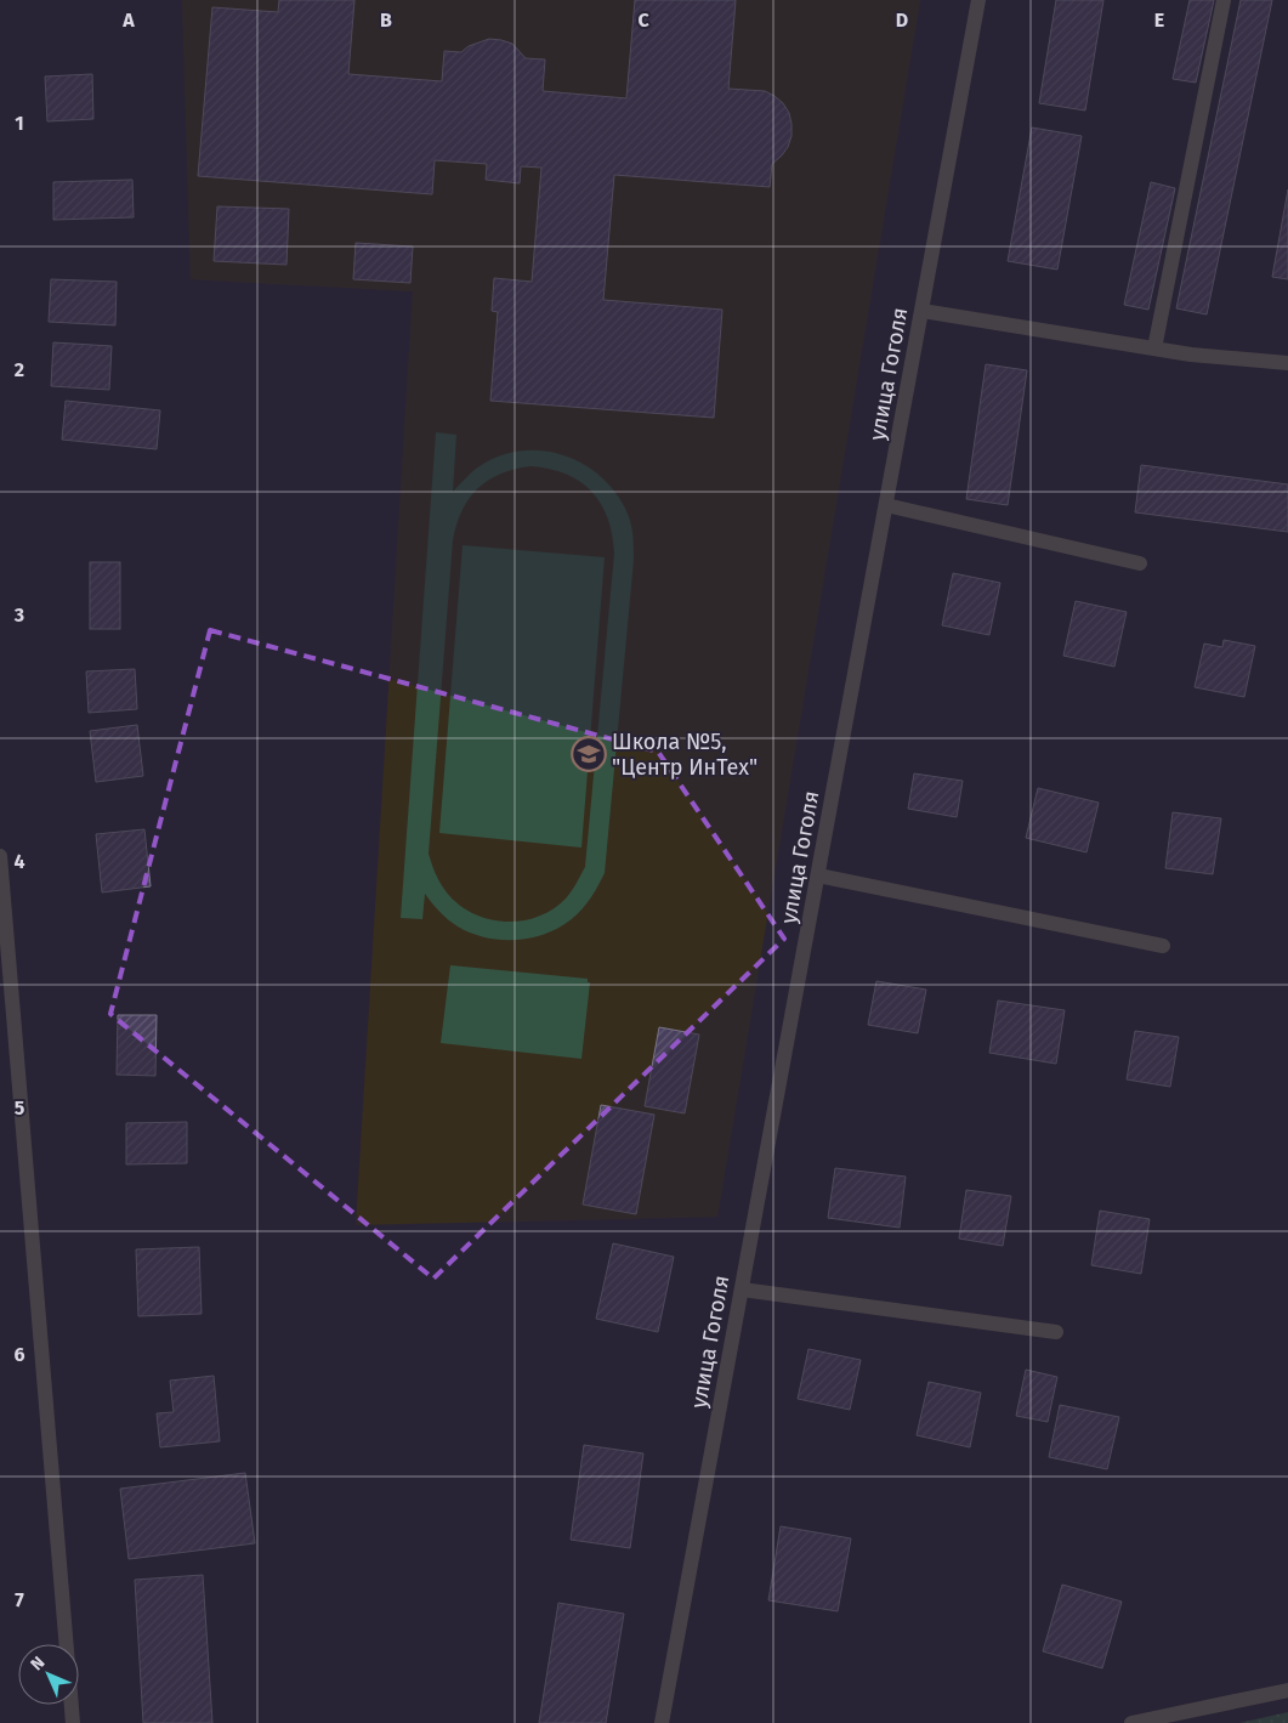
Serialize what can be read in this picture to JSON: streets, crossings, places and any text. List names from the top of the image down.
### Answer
{
  "streets": {
    "street": ["улица Гоголя"]
  },
  "places": {
    "school or university": ["Школа №5, \"Центр ИнТех\""]
  },
  "north": "top left",
  "grid": {
    "columns": [
      "A",
      "B",
      "C",
      "D",
      "E"
    ],
    "rows": [
      "1",
      "2",
      "3",
      "4",
      "5",
      "6",
      "7"
    ]
  }
}
